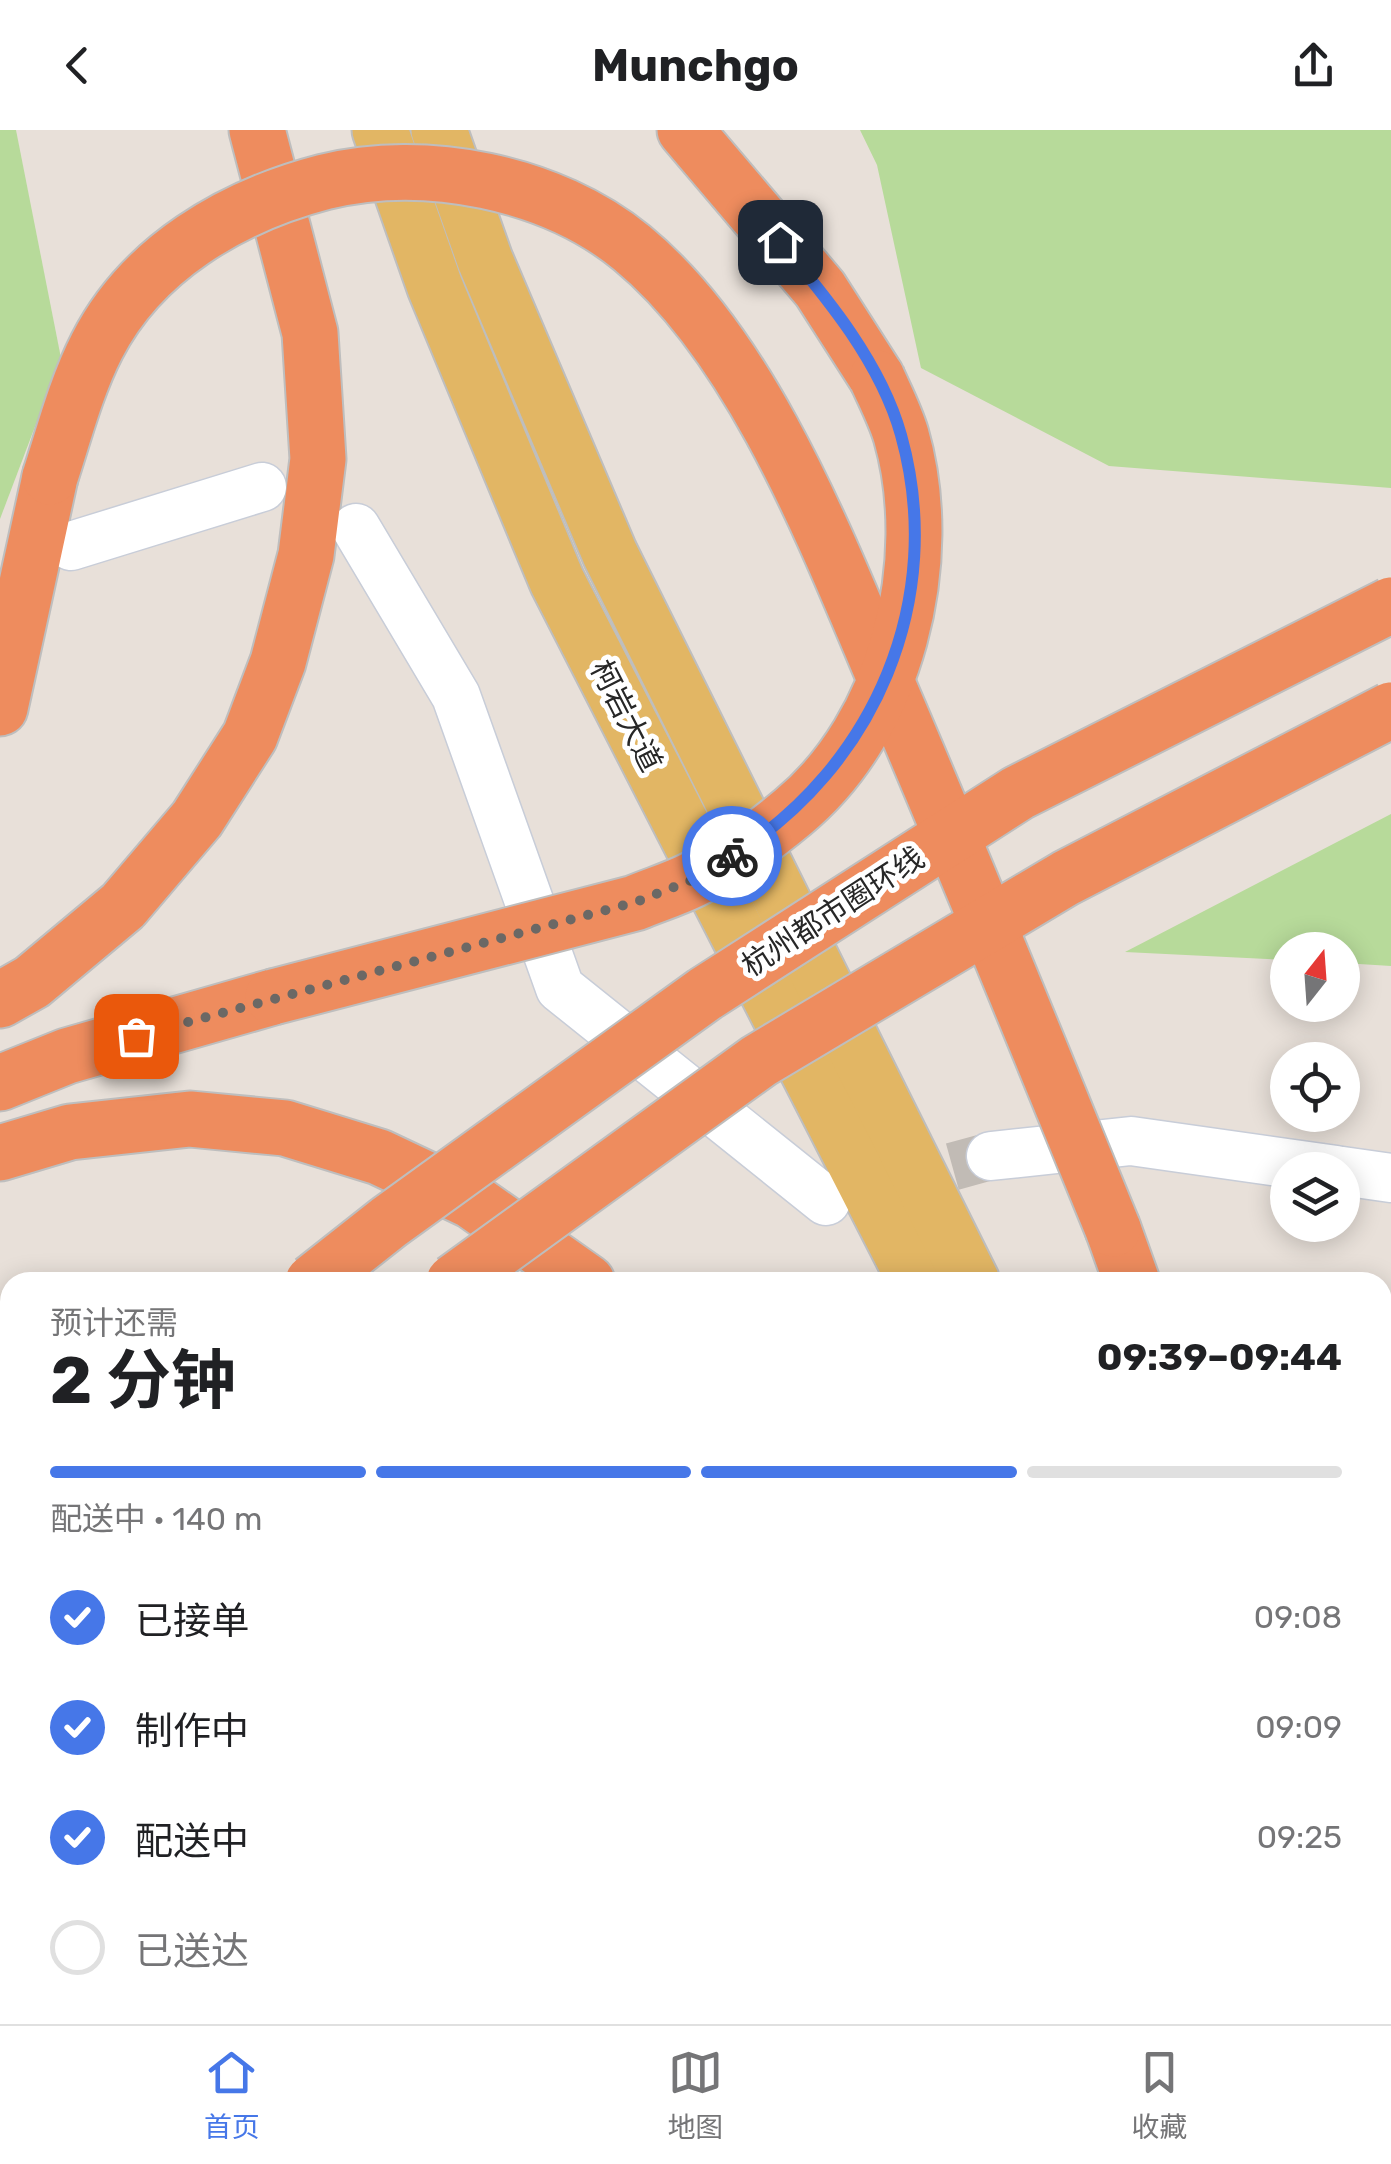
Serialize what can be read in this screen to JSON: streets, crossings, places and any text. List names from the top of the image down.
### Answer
{
  "streets": {
    "highway": ["杭州都市圈环线"],
    "main road": ["柯岩大道"]
  },
  "north": "top",
  "page": {
    "header": "Munchgo",
    "heading": ["2 分钟", "预计还需", "09:39–09:44"],
    "bar": "配送中 · 140 m",
    "list": [
      ["已接单", "09:08"],
      ["制作中", "09:09"],
      ["配送中", "09:25"],
      "已送达"
    ],
    "tabs": ["首页", "地图", "收藏"]
  }
}
